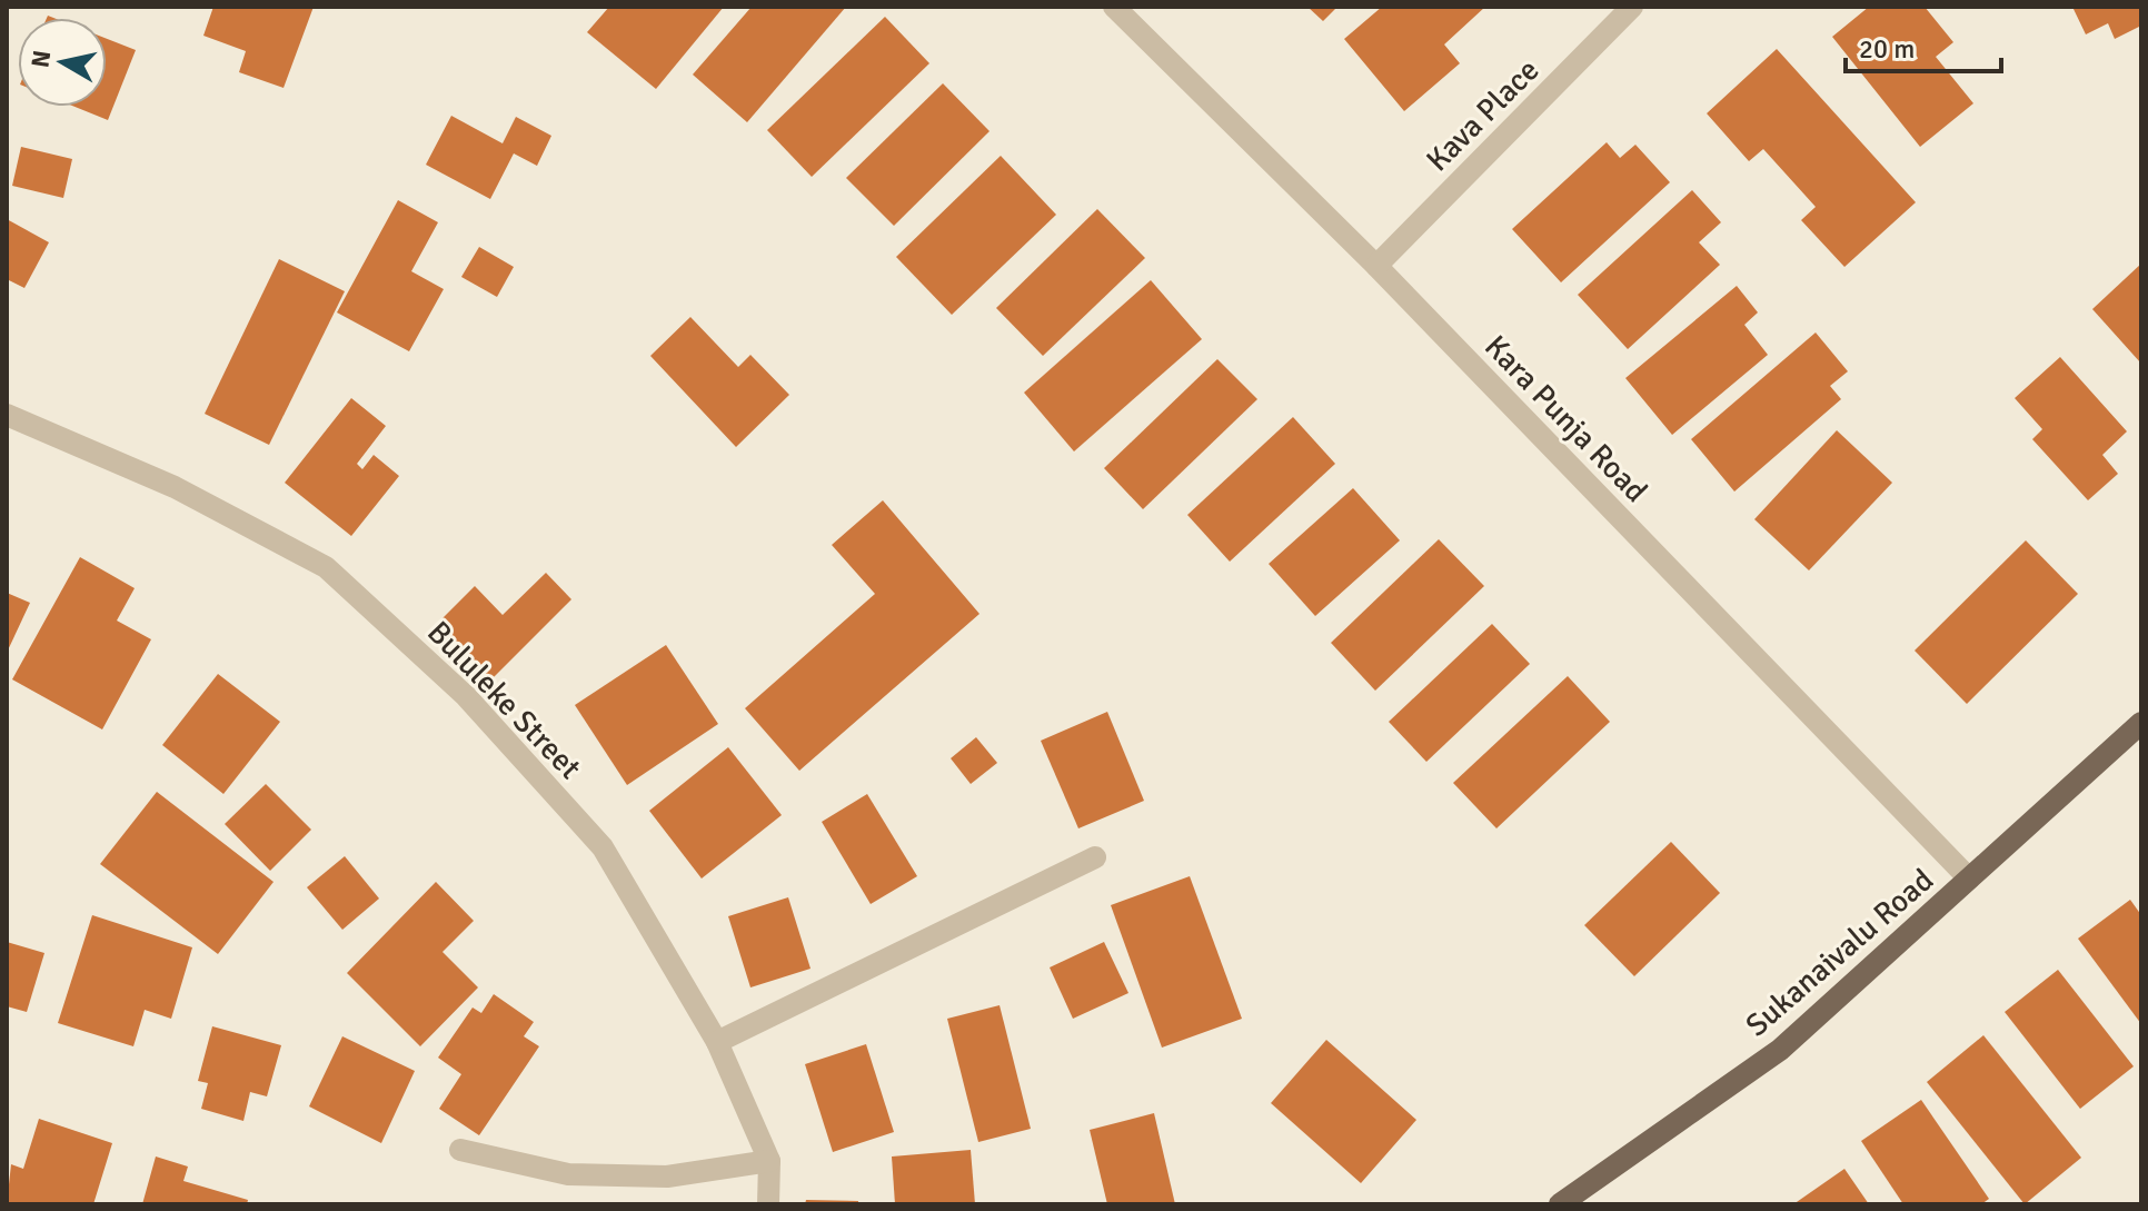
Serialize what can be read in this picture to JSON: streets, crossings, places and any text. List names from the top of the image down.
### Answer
{
  "streets": {
    "main road": ["Sukanaivalu Road"],
    "street": ["Kava Place", "Kara Punja Road", "Bululeke Street"]
  },
  "crossings": [
    ["Kava Place", "Kara Punja Road"],
    ["Kara Punja Road", "Sukanaivalu Road"]
  ],
  "scale_bar": "20 m",
  "north": "left"
}
